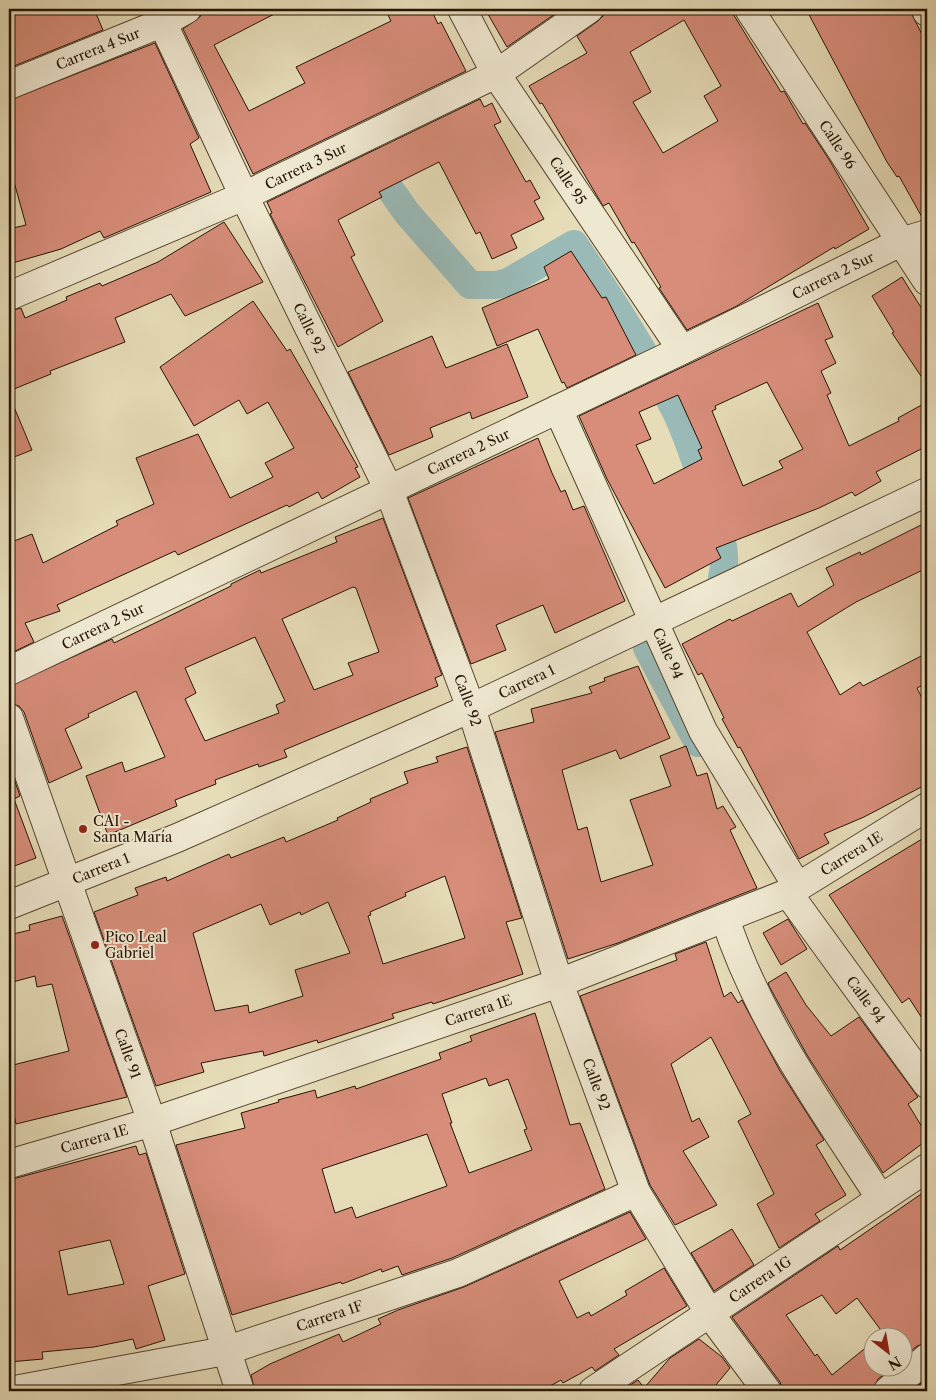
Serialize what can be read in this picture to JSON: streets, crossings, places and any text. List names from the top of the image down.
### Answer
{
  "streets": {
    "street": [
      "Carrera 4 Sur",
      "Calle 96",
      "Carrera 3 Sur",
      "Calle 95",
      "Carrera 2 Sur",
      "Calle 92",
      "Calle 94",
      "Carrera 1",
      "Carrera 1E",
      "Calle 91",
      "Carrera 1G",
      "Carrera 1F"
    ]
  },
  "crossings": [
    ["Carrera 4 Sur", "Calle 92"],
    ["Calle 96", "Carrera 2 Sur"],
    ["Carrera 3 Sur", "Calle 95"],
    ["Carrera 3 Sur", "Calle 92"],
    ["Calle 95", "Carrera 2 Sur"],
    ["Carrera 2 Sur", "Calle 92"],
    ["Carrera 2 Sur", "Calle 94"],
    ["Calle 92", "Carrera 1"],
    ["Calle 92", "Carrera 1E"],
    ["Calle 92", "Carrera 1G"],
    ["Calle 92", "Carrera 1F"],
    ["Calle 94", "Carrera 1"],
    ["Calle 94", "Carrera 1E"],
    ["Carrera 1", "Calle 91"],
    ["Carrera 1E", "Calle 91"],
    ["Calle 91", "Carrera 1F"]
  ],
  "places": ["CAI - Santa María", "Pico Leal Gabriel"],
  "north": "bottom right"
}
